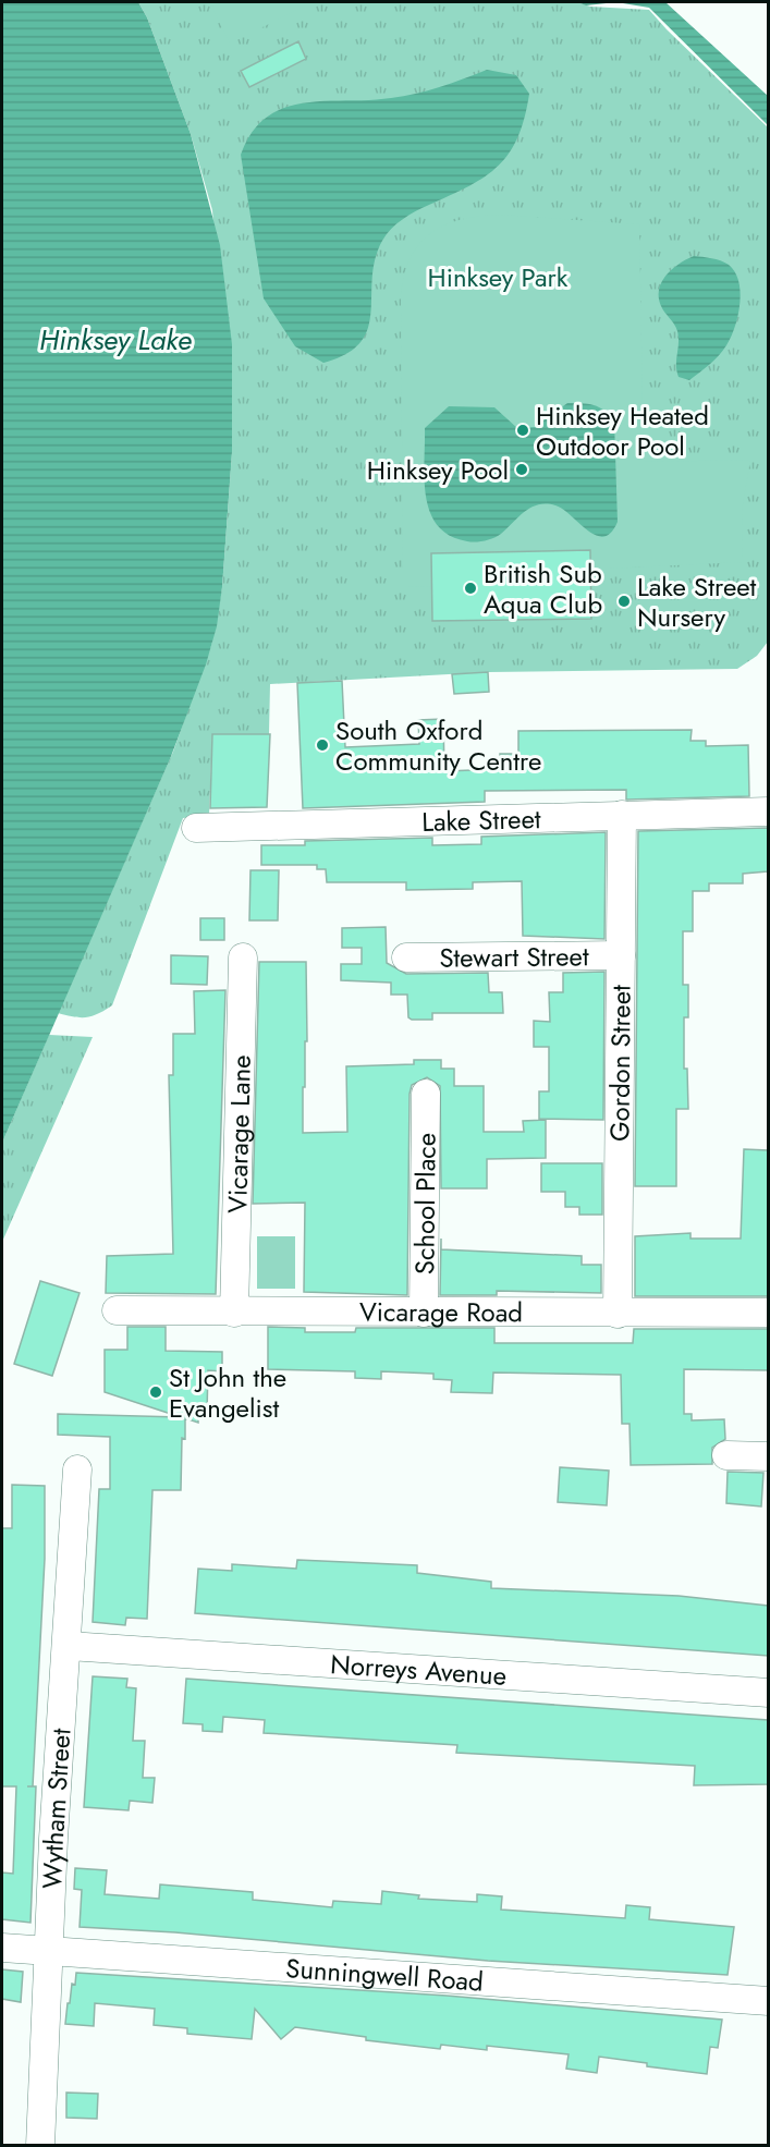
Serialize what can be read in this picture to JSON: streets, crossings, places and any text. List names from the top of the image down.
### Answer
{
  "streets": {
    "street": [
      "Lake Street",
      "Stewart Street",
      "Gordon Street",
      "Vicarage Lane",
      "School Place",
      "Vicarage Road",
      "Norreys Avenue",
      "Wytham Street",
      "Sunningwell Road"
    ]
  },
  "crossings": [
    ["Lake Street", "Gordon Street"],
    ["Stewart Street", "Gordon Street"],
    ["Gordon Street", "Vicarage Road"],
    ["Vicarage Lane", "Vicarage Road"],
    ["School Place", "Vicarage Road"],
    ["Norreys Avenue", "Wytham Street"],
    ["Wytham Street", "Sunningwell Road"]
  ],
  "water": ["Hinksey Lake"],
  "parks": ["Hinksey Park"],
  "places": [
    "Hinksey Heated Outdoor Pool",
    "Hinksey Pool",
    "British Sub Aqua Club",
    "Lake Street Nursery",
    "South Oxford Community Centre",
    "St John the Evangelist"
  ]
}
